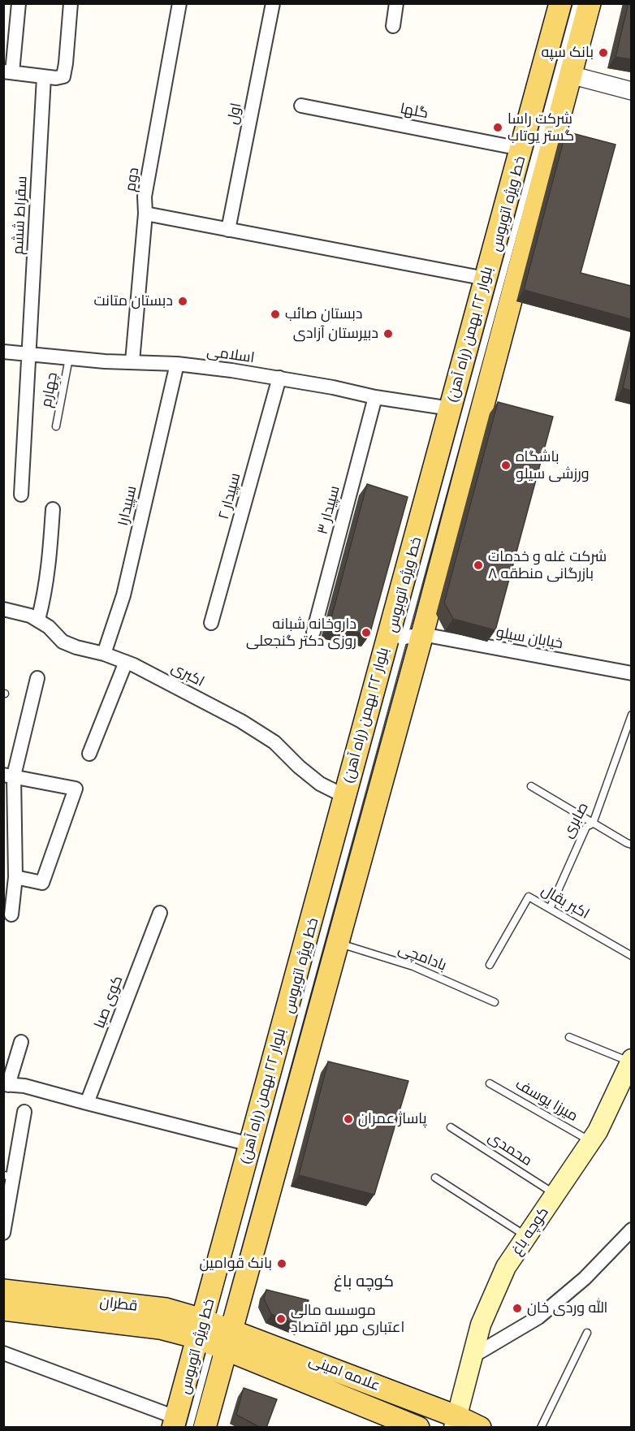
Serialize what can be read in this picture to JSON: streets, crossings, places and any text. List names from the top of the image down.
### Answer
{
  "streets": {
    "main road": [
      "بلوار ۲۲ بهمن (راه آهن)",
      "کوچه باغ",
      "قطران",
      "علامه امینی"
    ],
    "street": [
      "گلها",
      "اول",
      "دوم",
      "سقراط ششم",
      "اسلامی",
      "سپیدار ۲",
      "سپیدار۱",
      "سپیدار ۳",
      "خیابان سیلو",
      "اکبری",
      "کوی صبا"
    ],
    "lane": [
      "خط ویژه اتوبوس",
      "چهارم",
      "صابری",
      "اکبر بقال",
      "بادامچی",
      "میرزا یوسف",
      "محمدی"
    ]
  },
  "crossings": [
    ["گلها", "بلوار ۲۲ بهمن (راه آهن)"],
    ["دوم", "اسلامی"],
    ["خط ویژه اتوبوس", "بلوار ۲۲ بهمن (راه آهن)"],
    ["خط ویژه اتوبوس", "خیابان سیلو"],
    ["خط ویژه اتوبوس", "قطران"],
    ["خط ویژه اتوبوس", "علامه امینی"],
    ["سقراط ششم", "اسلامی"],
    ["بلوار ۲۲ بهمن (راه آهن)", "اسلامی"],
    ["بلوار ۲۲ بهمن (راه آهن)", "خیابان سیلو"],
    ["بلوار ۲۲ بهمن (راه آهن)", "اکبری"],
    ["بلوار ۲۲ بهمن (راه آهن)", "بادامچی"],
    ["بلوار ۲۲ بهمن (راه آهن)", "قطران"],
    ["بلوار ۲۲ بهمن (راه آهن)", "علامه امینی"],
    ["اسلامی", "چهارم"],
    ["اسلامی", "سپیدار ۲"],
    ["اسلامی", "سپیدار۱"],
    ["اسلامی", "سپیدار ۳"],
    ["سپیدار۱", "اکبری"],
    ["صابری", "اکبر بقال"],
    ["میرزا یوسف", "کوچه باغ"],
    ["محمدی", "کوچه باغ"],
    ["کوچه باغ", "علامه امینی"],
    ["قطران", "علامه امینی"]
  ],
  "districts": ["کوچه باغ"],
  "places": [
    "بانک سپه",
    "شرکت راسا گستر یوتاب",
    "دبستان متانت",
    "دبستان صائب",
    "دبیرستان آزادی",
    "باشگاه ورزشی سیلو",
    "شرکت غله و خدمات بازرگانی منطقه ۸",
    "داروخانه شبانه روزی دکتر گنجعلی",
    "پاساژ عمران",
    "بانک قوامین",
    "الله وردی خان",
    "موسسه مالی اعتباری مهر اقتصاد"
  ]
}
